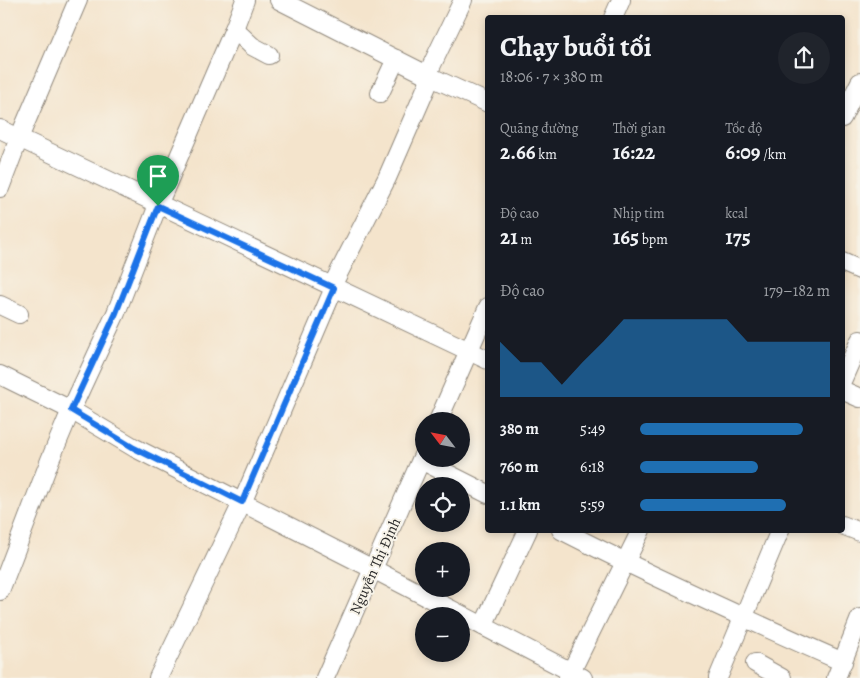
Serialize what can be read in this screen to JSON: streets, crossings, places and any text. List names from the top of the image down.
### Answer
{
  "streets": {
    "street": ["Nguyễn Thị Định"]
  },
  "north": "top left",
  "page": {
    "heading": ["Chạy buổi tối", "18:06 · 7 × 380 m"],
    "stats": [
      ["Quãng đường", "2.66 km"],
      ["Thời gian", "16:22"],
      ["Tốc độ", "6:09 /km"],
      ["Độ cao", "21 m"],
      ["Nhịp tim", "165 bpm"],
      ["kcal", "175"]
    ],
    "chart": ["Độ cao", "179–182 m"],
    "list": [
      {
        "name": "380 m",
        "note": "5:49"
      },
      {
        "name": "760 m",
        "note": "6:18"
      },
      {
        "name": "1.1 km",
        "note": "5:59"
      }
    ],
    "map_buttons": ["+", "−"]
  }
}
